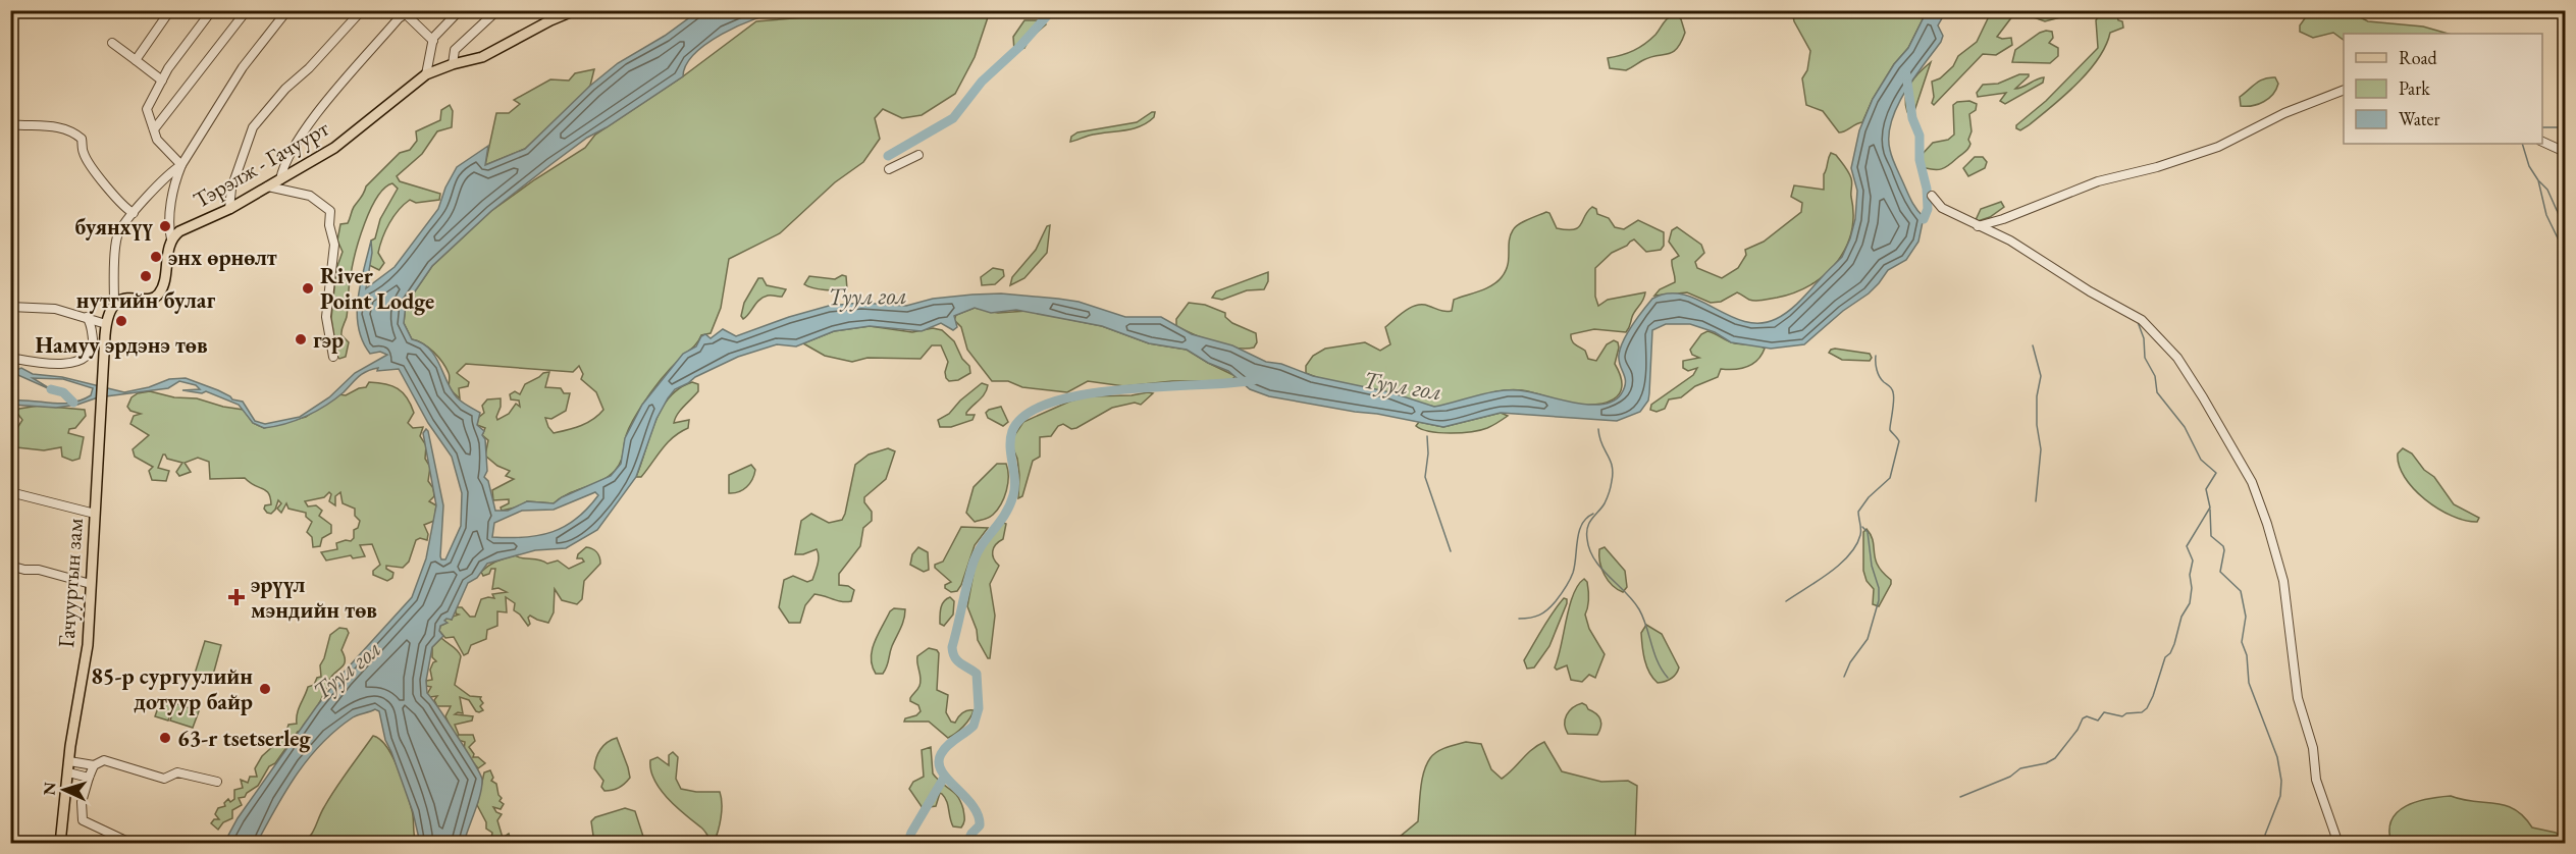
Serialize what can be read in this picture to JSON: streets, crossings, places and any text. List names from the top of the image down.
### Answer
{
  "streets": {
    "main road": ["Тэрэлж - Гачуурт", "Гачууртын зам"]
  },
  "water": ["Туул гол"],
  "places": {
    "other": [
      "буянхүү",
      "энх өрнөлт",
      "нутгийн булаг",
      "River Point Lodge",
      "Намуу эрдэнэ төв",
      "гэр",
      "85-р сургуулийн дотуур байр",
      "63-r tsetserleg"
    ],
    "health": ["эрүүл мэндийн төв"]
  },
  "legend": ["Road", "Park", "Water"],
  "north": "left"
}
